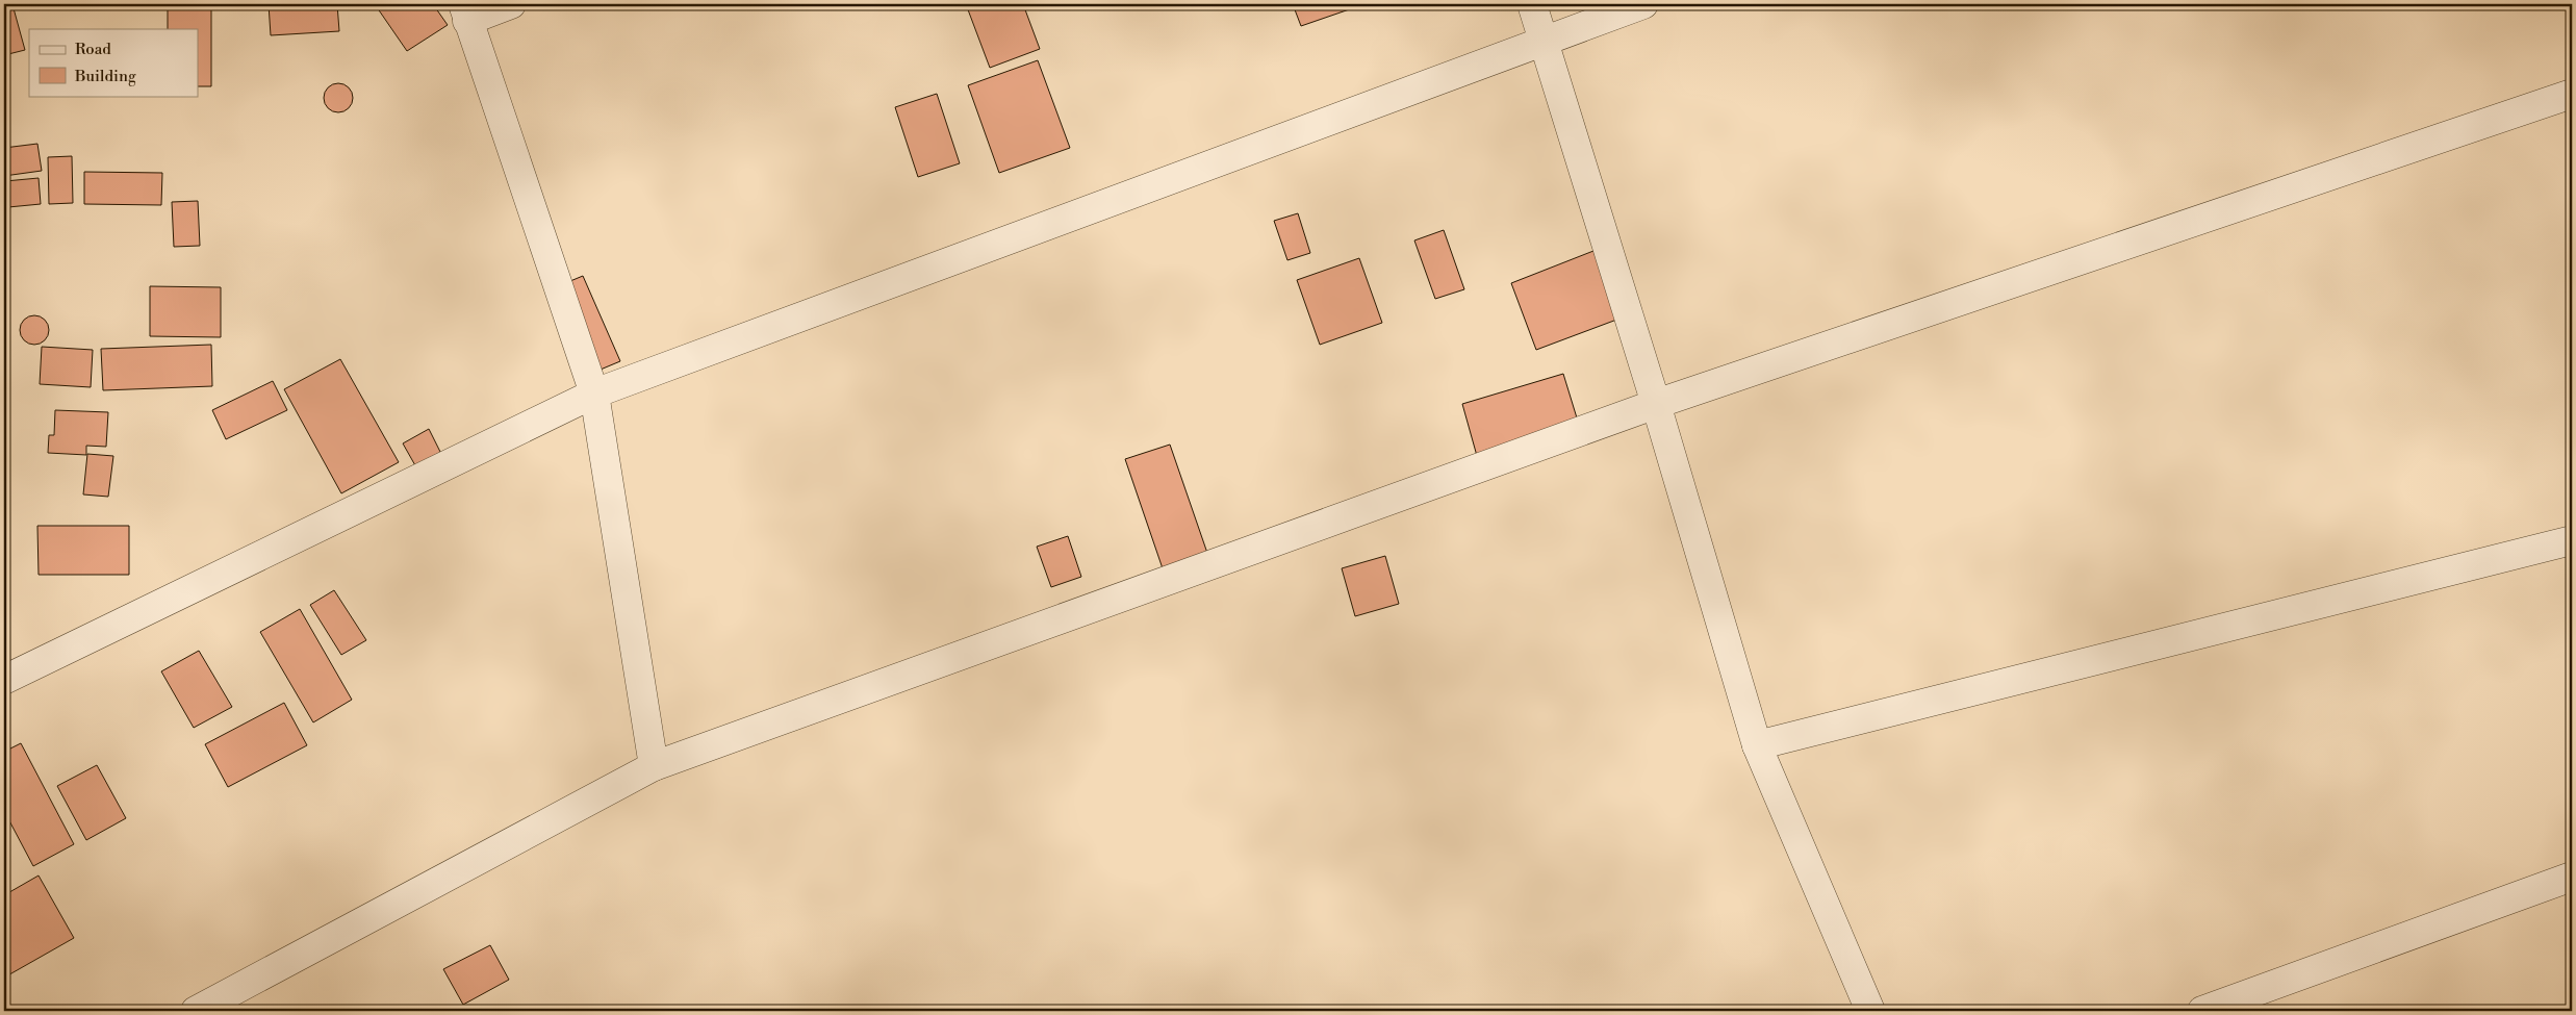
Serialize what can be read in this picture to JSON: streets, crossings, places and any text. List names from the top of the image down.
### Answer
{
  "legend": ["Road", "Building"]
}
